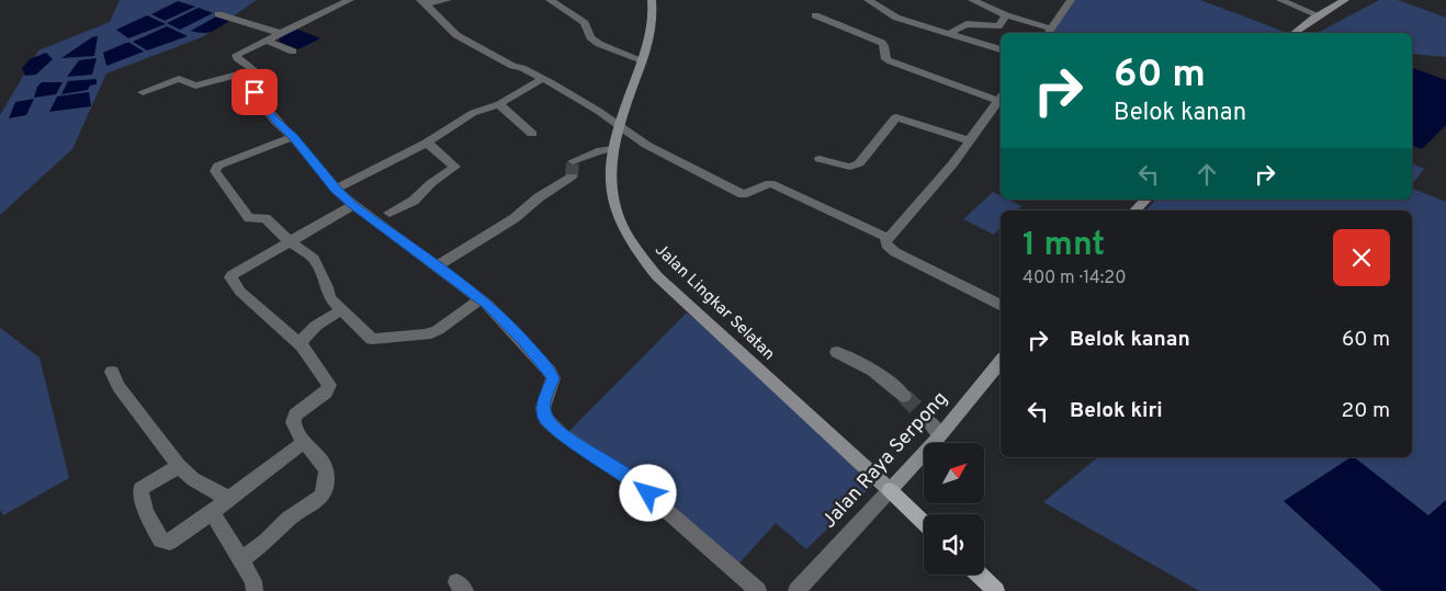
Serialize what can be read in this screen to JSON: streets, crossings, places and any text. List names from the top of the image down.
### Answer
{
  "streets": {
    "main road": ["Jalan Lingkar Selatan", "Jalan Raya Serpong"]
  },
  "crossings": [
    ["Jalan Lingkar Selatan", "Jalan Raya Serpong"]
  ],
  "north": "top right",
  "page": {
    "turn": ["60 m", "Belok kanan"],
    "heading": ["1 mnt", "400 m · 14:20"],
    "list": [
      {
        "name": "Belok kanan",
        "value": "60 m"
      },
      {
        "name": "Belok kiri",
        "value": "20 m"
      }
    ]
  }
}
